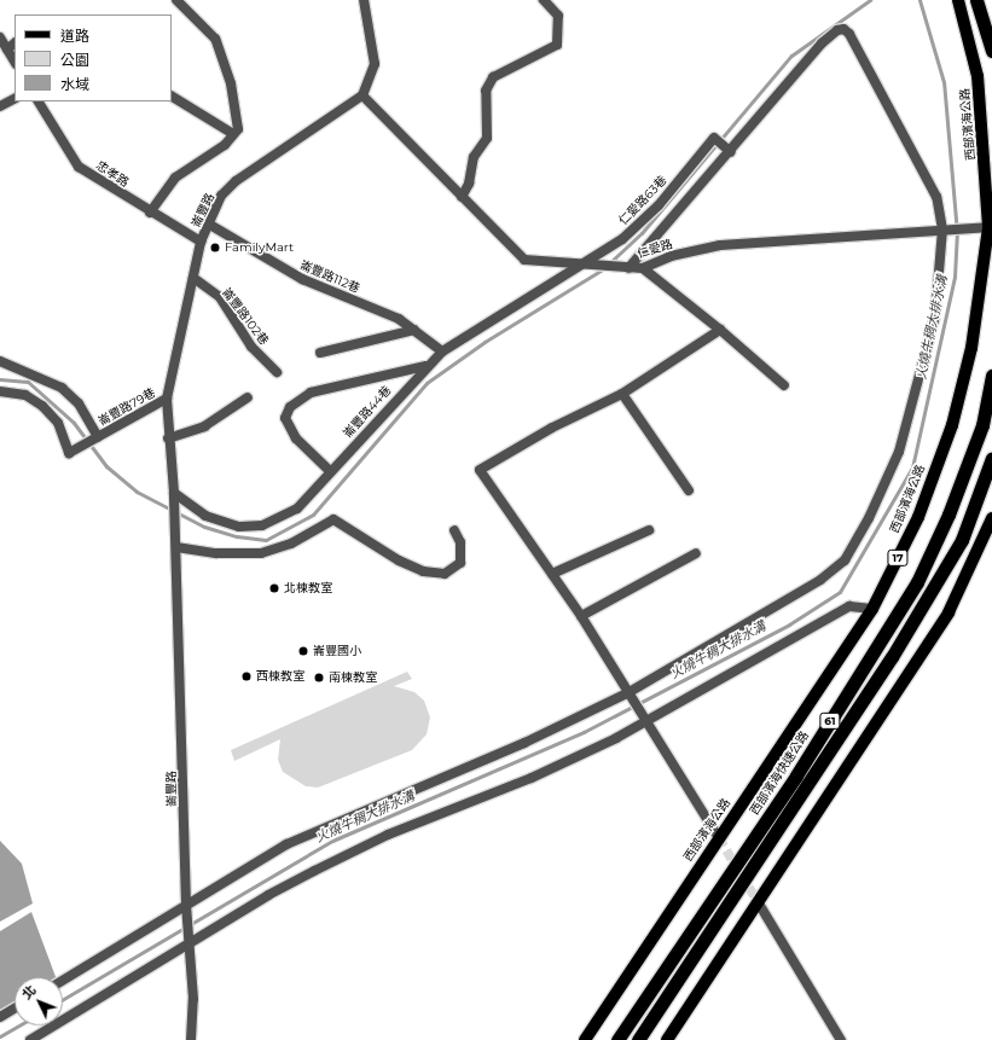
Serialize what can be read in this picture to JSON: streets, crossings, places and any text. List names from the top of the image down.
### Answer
{
  "streets": {
    "highway": ["61", "西部濱海快速公路"],
    "main road": ["西部濱海公路", "17"],
    "street": [
      "忠孝路",
      "仁愛路63巷",
      "崙豐路",
      "仁愛路",
      "崙豐路112巷",
      "崙豐路102巷",
      "崙豐路79巷",
      "崙豐路44巷"
    ]
  },
  "crossings": [
    ["西部濱海公路", "仁愛路"],
    ["忠孝路", "崙豐路"],
    ["仁愛路63巷", "仁愛路"],
    ["仁愛路63巷", "崙豐路44巷"],
    ["崙豐路", "仁愛路"],
    ["崙豐路", "崙豐路112巷"],
    ["崙豐路", "崙豐路102巷"],
    ["崙豐路", "崙豐路79巷"],
    ["崙豐路", "崙豐路44巷"],
    ["仁愛路", "崙豐路44巷"],
    ["崙豐路112巷", "崙豐路44巷"]
  ],
  "water": ["火燒牛稠大排水溝"],
  "places": [
    "FamilyMart",
    "北棟教室",
    "崙豐國小",
    "西棟教室",
    "南棟教室"
  ],
  "legend": ["道路", "公園", "水域"],
  "north": "top left"
}
